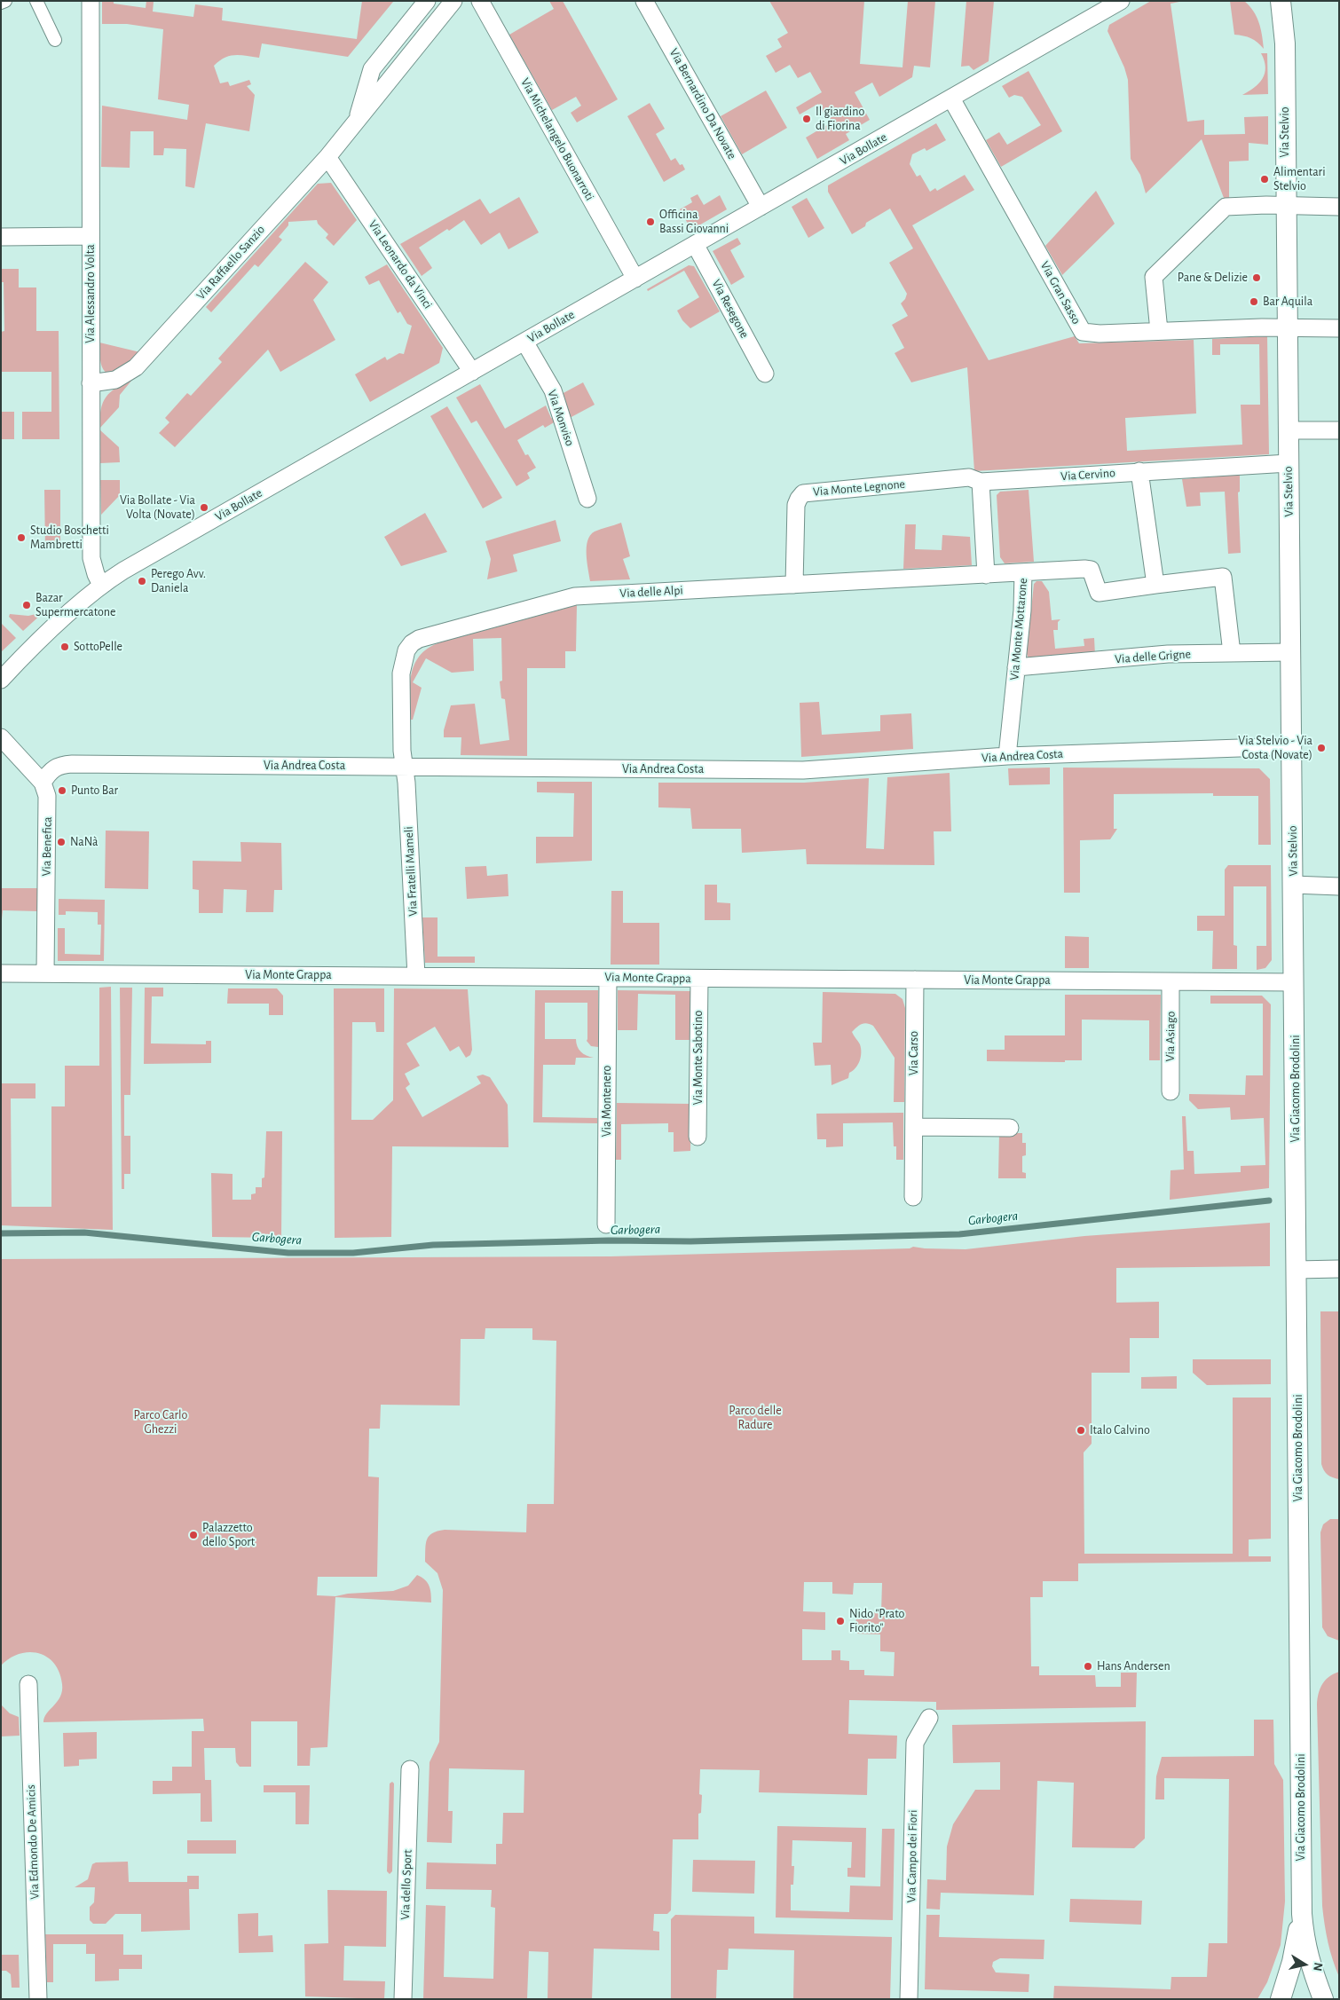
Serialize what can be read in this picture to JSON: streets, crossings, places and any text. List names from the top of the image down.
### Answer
{
  "streets": {
    "street": [
      "Via Bernardino Da Novate",
      "Via Stelvio",
      "Via Michelangelo Buonarroti",
      "Via Bollate",
      "Via Raffaello Sanzio",
      "Via Leonardo da Vinci",
      "Via Gran Sasso",
      "Via Alessandro Volta",
      "Via Resegone",
      "Via Monviso",
      "Via Cervino",
      "Via Monte Legnone",
      "Via delle Alpi",
      "Via Monte Mottarone",
      "Via delle Grigne",
      "Via Andrea Costa",
      "Via Benefica",
      "Via Fratelli Mameli",
      "Via Monte Grappa",
      "Via Asiago",
      "Via Carso",
      "Via Monte Sabotino",
      "Via Giacomo Brodolini",
      "Via Montenero",
      "Via Edmondo De Amicis",
      "Via Campo dei Fiori",
      "Via dello Sport"
    ]
  },
  "crossings": [
    ["Via Bernardino Da Novate", "Via Bollate"],
    ["Via Stelvio", "Via Gran Sasso"],
    ["Via Stelvio", "Via Cervino"],
    ["Via Stelvio", "Via delle Grigne"],
    ["Via Stelvio", "Via Andrea Costa"],
    ["Via Stelvio", "Via Monte Grappa"],
    ["Via Stelvio", "Via Giacomo Brodolini"],
    ["Via Michelangelo Buonarroti", "Via Bollate"],
    ["Via Bollate", "Via Leonardo da Vinci"],
    ["Via Bollate", "Via Gran Sasso"],
    ["Via Bollate", "Via Alessandro Volta"],
    ["Via Bollate", "Via Resegone"],
    ["Via Bollate", "Via Monviso"],
    ["Via Raffaello Sanzio", "Via Leonardo da Vinci"],
    ["Via Raffaello Sanzio", "Via Alessandro Volta"],
    ["Via Cervino", "Via Monte Legnone"],
    ["Via Monte Legnone", "Via delle Alpi"],
    ["Via delle Alpi", "Via Monte Mottarone"],
    ["Via delle Alpi", "Via Andrea Costa"],
    ["Via delle Alpi", "Via Fratelli Mameli"],
    ["Via Monte Mottarone", "Via delle Grigne"],
    ["Via Monte Mottarone", "Via Andrea Costa"],
    ["Via Andrea Costa", "Via Benefica"],
    ["Via Andrea Costa", "Via Fratelli Mameli"],
    ["Via Benefica", "Via Monte Grappa"],
    ["Via Fratelli Mameli", "Via Monte Grappa"],
    ["Via Monte Grappa", "Via Asiago"],
    ["Via Monte Grappa", "Via Carso"],
    ["Via Monte Grappa", "Via Monte Sabotino"],
    ["Via Monte Grappa", "Via Giacomo Brodolini"],
    ["Via Monte Grappa", "Via Montenero"]
  ],
  "water": ["Garbogera"],
  "parks": ["Parco delle Radure", "Parco Carlo Ghezzi"],
  "places": [
    "Il giardino di Fiorina",
    "Alimentari Stelvio",
    "Officina Bassi Giovanni",
    "Pane & Delizie",
    "Bar Aquila",
    "Via Bollate - Via Volta (Novate)",
    "Studio Boschetti Mambretti",
    "Perego Avv. Daniela",
    "Bazar Supermercatone",
    "SottoPelle",
    "Via Stelvio - Via Costa (Novate)",
    "Punto Bar",
    "NaNà",
    "Italo Calvino",
    "Palazzetto dello Sport",
    "Nido \"Prato Fiorito\"",
    "Hans Andersen"
  ],
  "north": "right"
}
